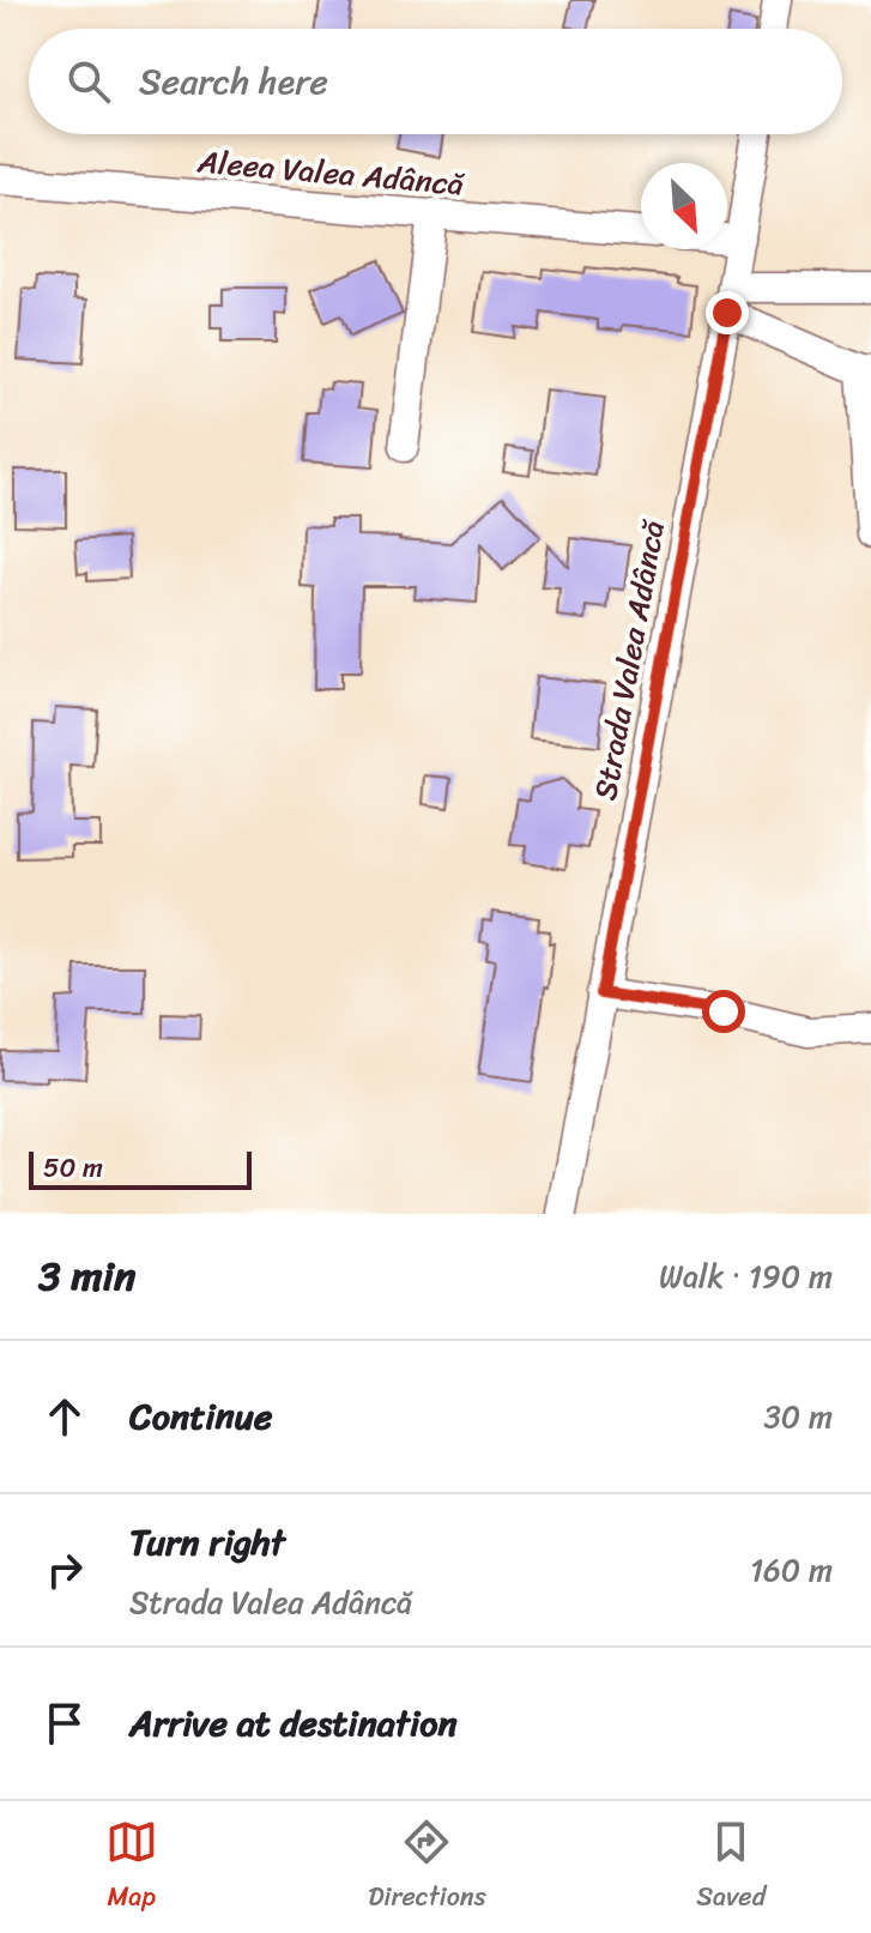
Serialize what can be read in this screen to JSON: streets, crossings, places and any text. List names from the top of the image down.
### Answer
{
  "streets": {
    "street": ["Aleea Valea Adâncă", "Strada Valea Adâncă"]
  },
  "scale_bar": "50 m",
  "north": "bottom right",
  "page": {
    "search": "Search here",
    "scale": "50 m",
    "heading": ["3 min", "Walk · 190 m"],
    "list": [
      ["Continue", "30 m"],
      ["Turn right", "Strada Valea Adâncă", "160 m"],
      "Arrive at destination"
    ],
    "nav": ["Map", "Directions", "Saved"]
  }
}
